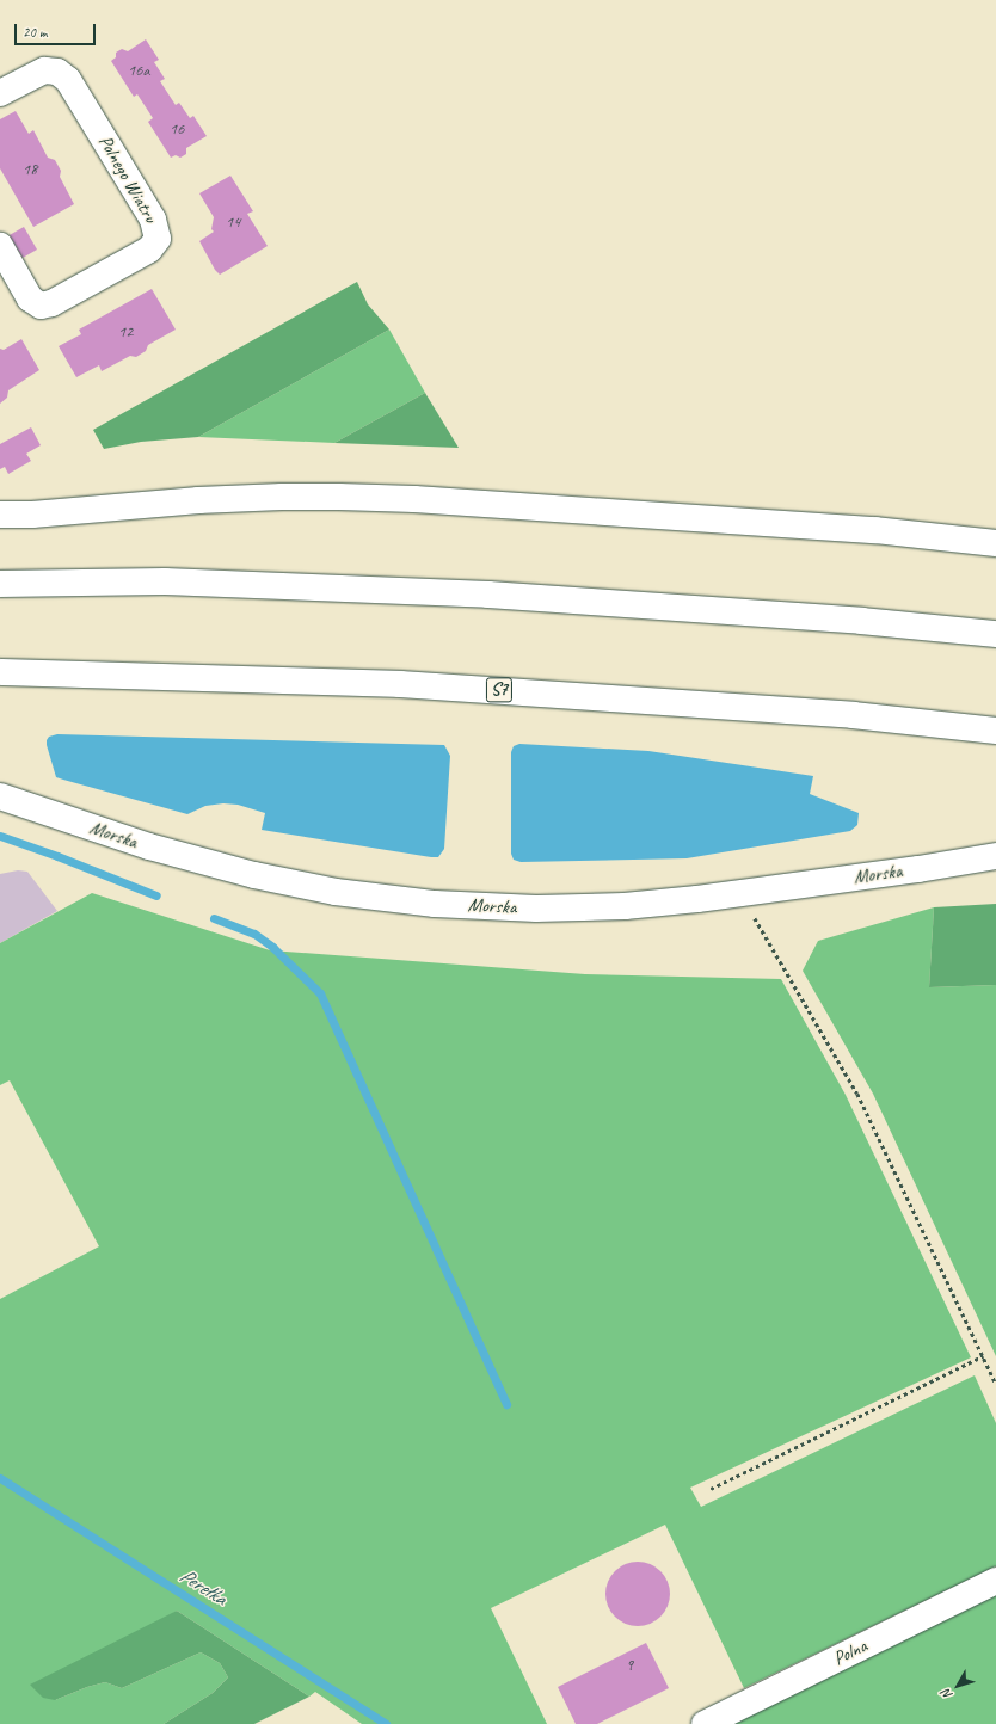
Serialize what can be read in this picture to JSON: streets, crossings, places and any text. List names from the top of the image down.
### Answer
{
  "streets": {
    "main road": [
      "Polnego Wiatru",
      "S7",
      "Morska",
      "Polna"
    ]
  },
  "water": ["Perełka"],
  "house_numbers": [
    "16a",
    "16",
    "18",
    "14",
    "12",
    "9"
  ],
  "scale_bar": "20 m",
  "north": "bottom left"
}
